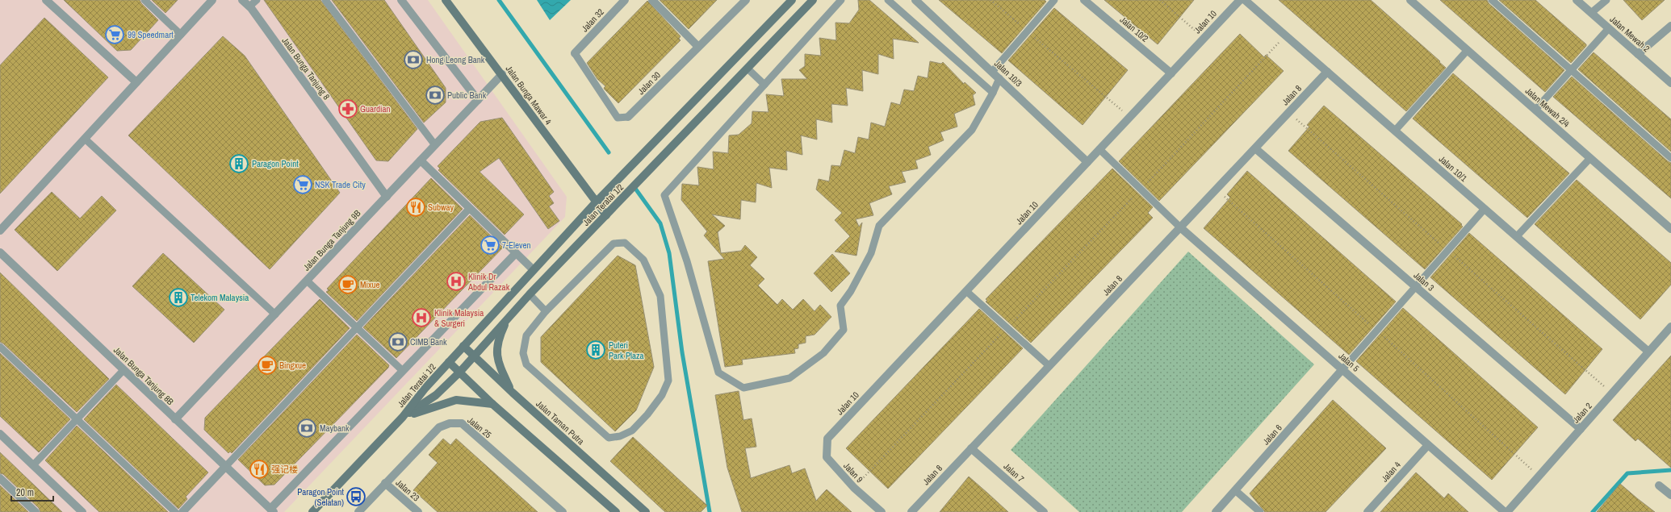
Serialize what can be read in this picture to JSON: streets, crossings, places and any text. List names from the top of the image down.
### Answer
{
  "streets": {
    "main road": ["Jalan Bunga Mawar 4", "Jalan Teratai 1/2", "Jalan Taman Putra"],
    "street": [
      "Jalan 32",
      "Jalan 10",
      "Jalan 10/2",
      "Jalan Mewah 2",
      "Jalan Bunga Tanjung 8",
      "Jalan 10/3",
      "Jalan 30",
      "Jalan 8",
      "Jalan Mewah 2/4",
      "Jalan 10/1",
      "Jalan Bunga Tanjung 9B",
      "Jalan 3",
      "Jalan 5",
      "Jalan Bunga Tanjung 8B",
      "Jalan 2",
      "Jalan 25",
      "Jalan 6",
      "Jalan 4",
      "Jalan 9",
      "Jalan 7",
      "Jalan 23"
    ]
  },
  "crossings": [
    ["Jalan 32", "Jalan 30"],
    ["Jalan 10", "Jalan 10/2"],
    ["Jalan 10", "Jalan 10/3"],
    ["Jalan 10", "Jalan 9"],
    ["Jalan Bunga Tanjung 8", "Jalan Bunga Tanjung 9B"],
    ["Jalan Bunga Mawar 4", "Jalan Teratai 1/2"],
    ["Jalan Bunga Mawar 4", "Jalan Bunga Tanjung 9B"],
    ["Jalan 8", "Jalan 10/1"],
    ["Jalan 8", "Jalan 3"],
    ["Jalan 8", "Jalan 5"],
    ["Jalan 8", "Jalan 7"],
    ["Jalan 10/1", "Jalan 2"],
    ["Jalan Teratai 1/2", "Jalan Taman Putra"],
    ["Jalan Bunga Tanjung 9B", "Jalan Bunga Tanjung 8B"],
    ["Jalan 3", "Jalan 2"],
    ["Jalan 5", "Jalan 2"],
    ["Jalan 5", "Jalan 6"],
    ["Jalan 5", "Jalan 4"],
    ["Jalan 25", "Jalan 23"]
  ],
  "places": {
    "supermarket": ["99 Speedmart", "NSK Trade City", "7-Eleven"],
    "bank": [
      "Hong Leong Bank",
      "Public Bank",
      "CIMB Bank",
      "Maybank"
    ],
    "pharmacy": ["Guardian"],
    "building": ["Paragon Point", "Telekom Malaysia", "Puteri Park Plaza"],
    "restaurant": ["Subway", "强记楼"],
    "hospital": ["Klinik Dr Abdul Razak", "Klinik Malaysia & Surgeri"],
    "cafe": ["Mixue", "Bingxue"],
    "bus stop": ["Paragon Point (Selatan)"]
  },
  "scale_bar": "20 m"
}
